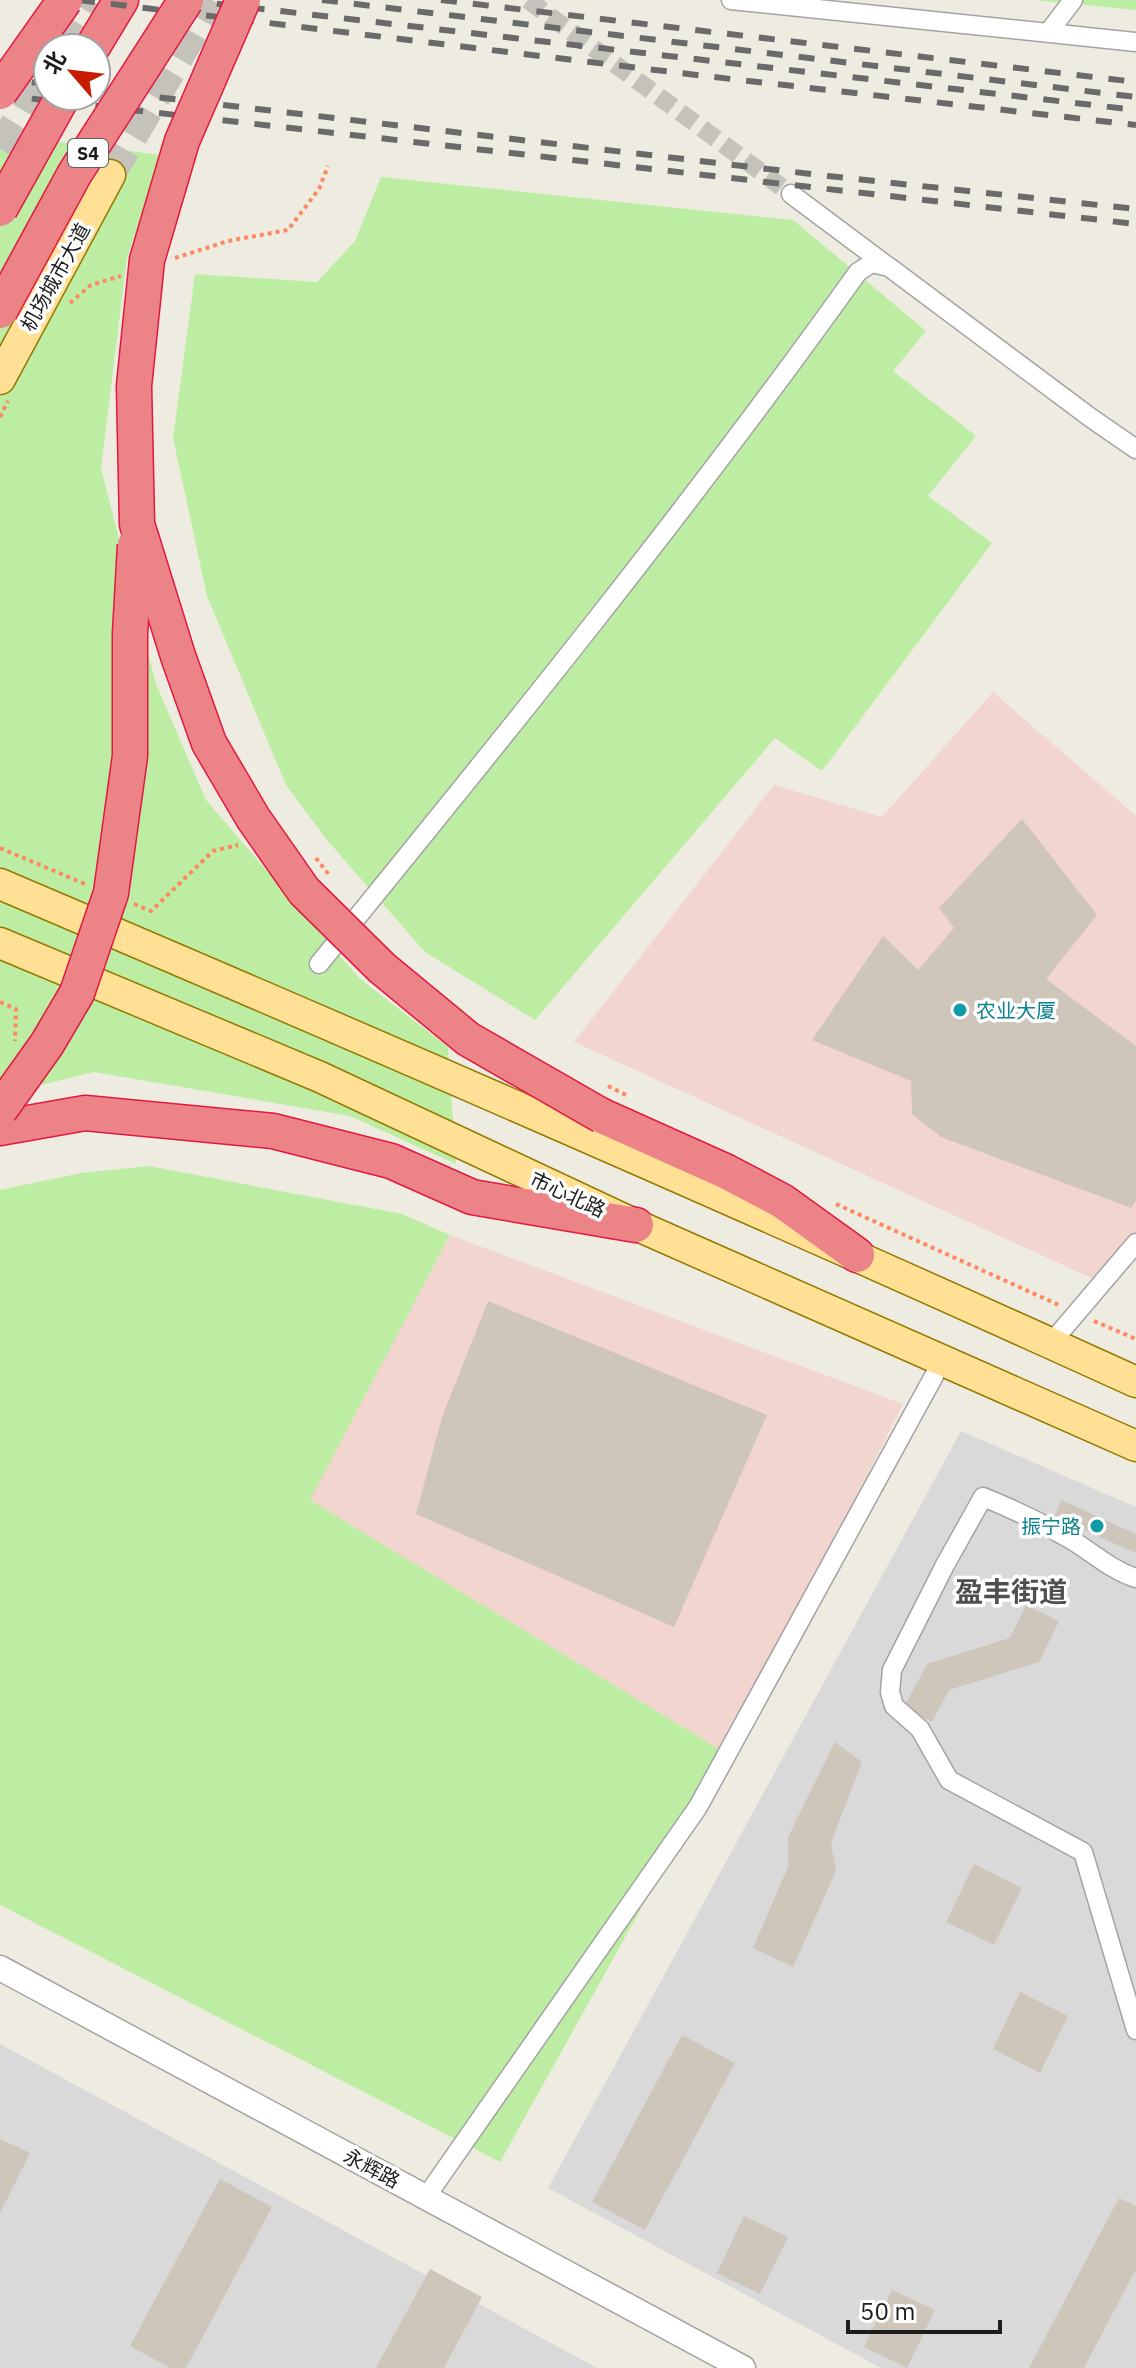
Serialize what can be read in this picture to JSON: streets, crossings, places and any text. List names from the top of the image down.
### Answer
{
  "streets": {
    "highway": ["S4"],
    "main road": ["机场城市大道", "市心北路"],
    "street": ["永辉路"]
  },
  "districts": ["盈丰街道"],
  "places": ["农业大厦", "振宁路"],
  "scale_bar": "50 m",
  "north": "top left"
}
